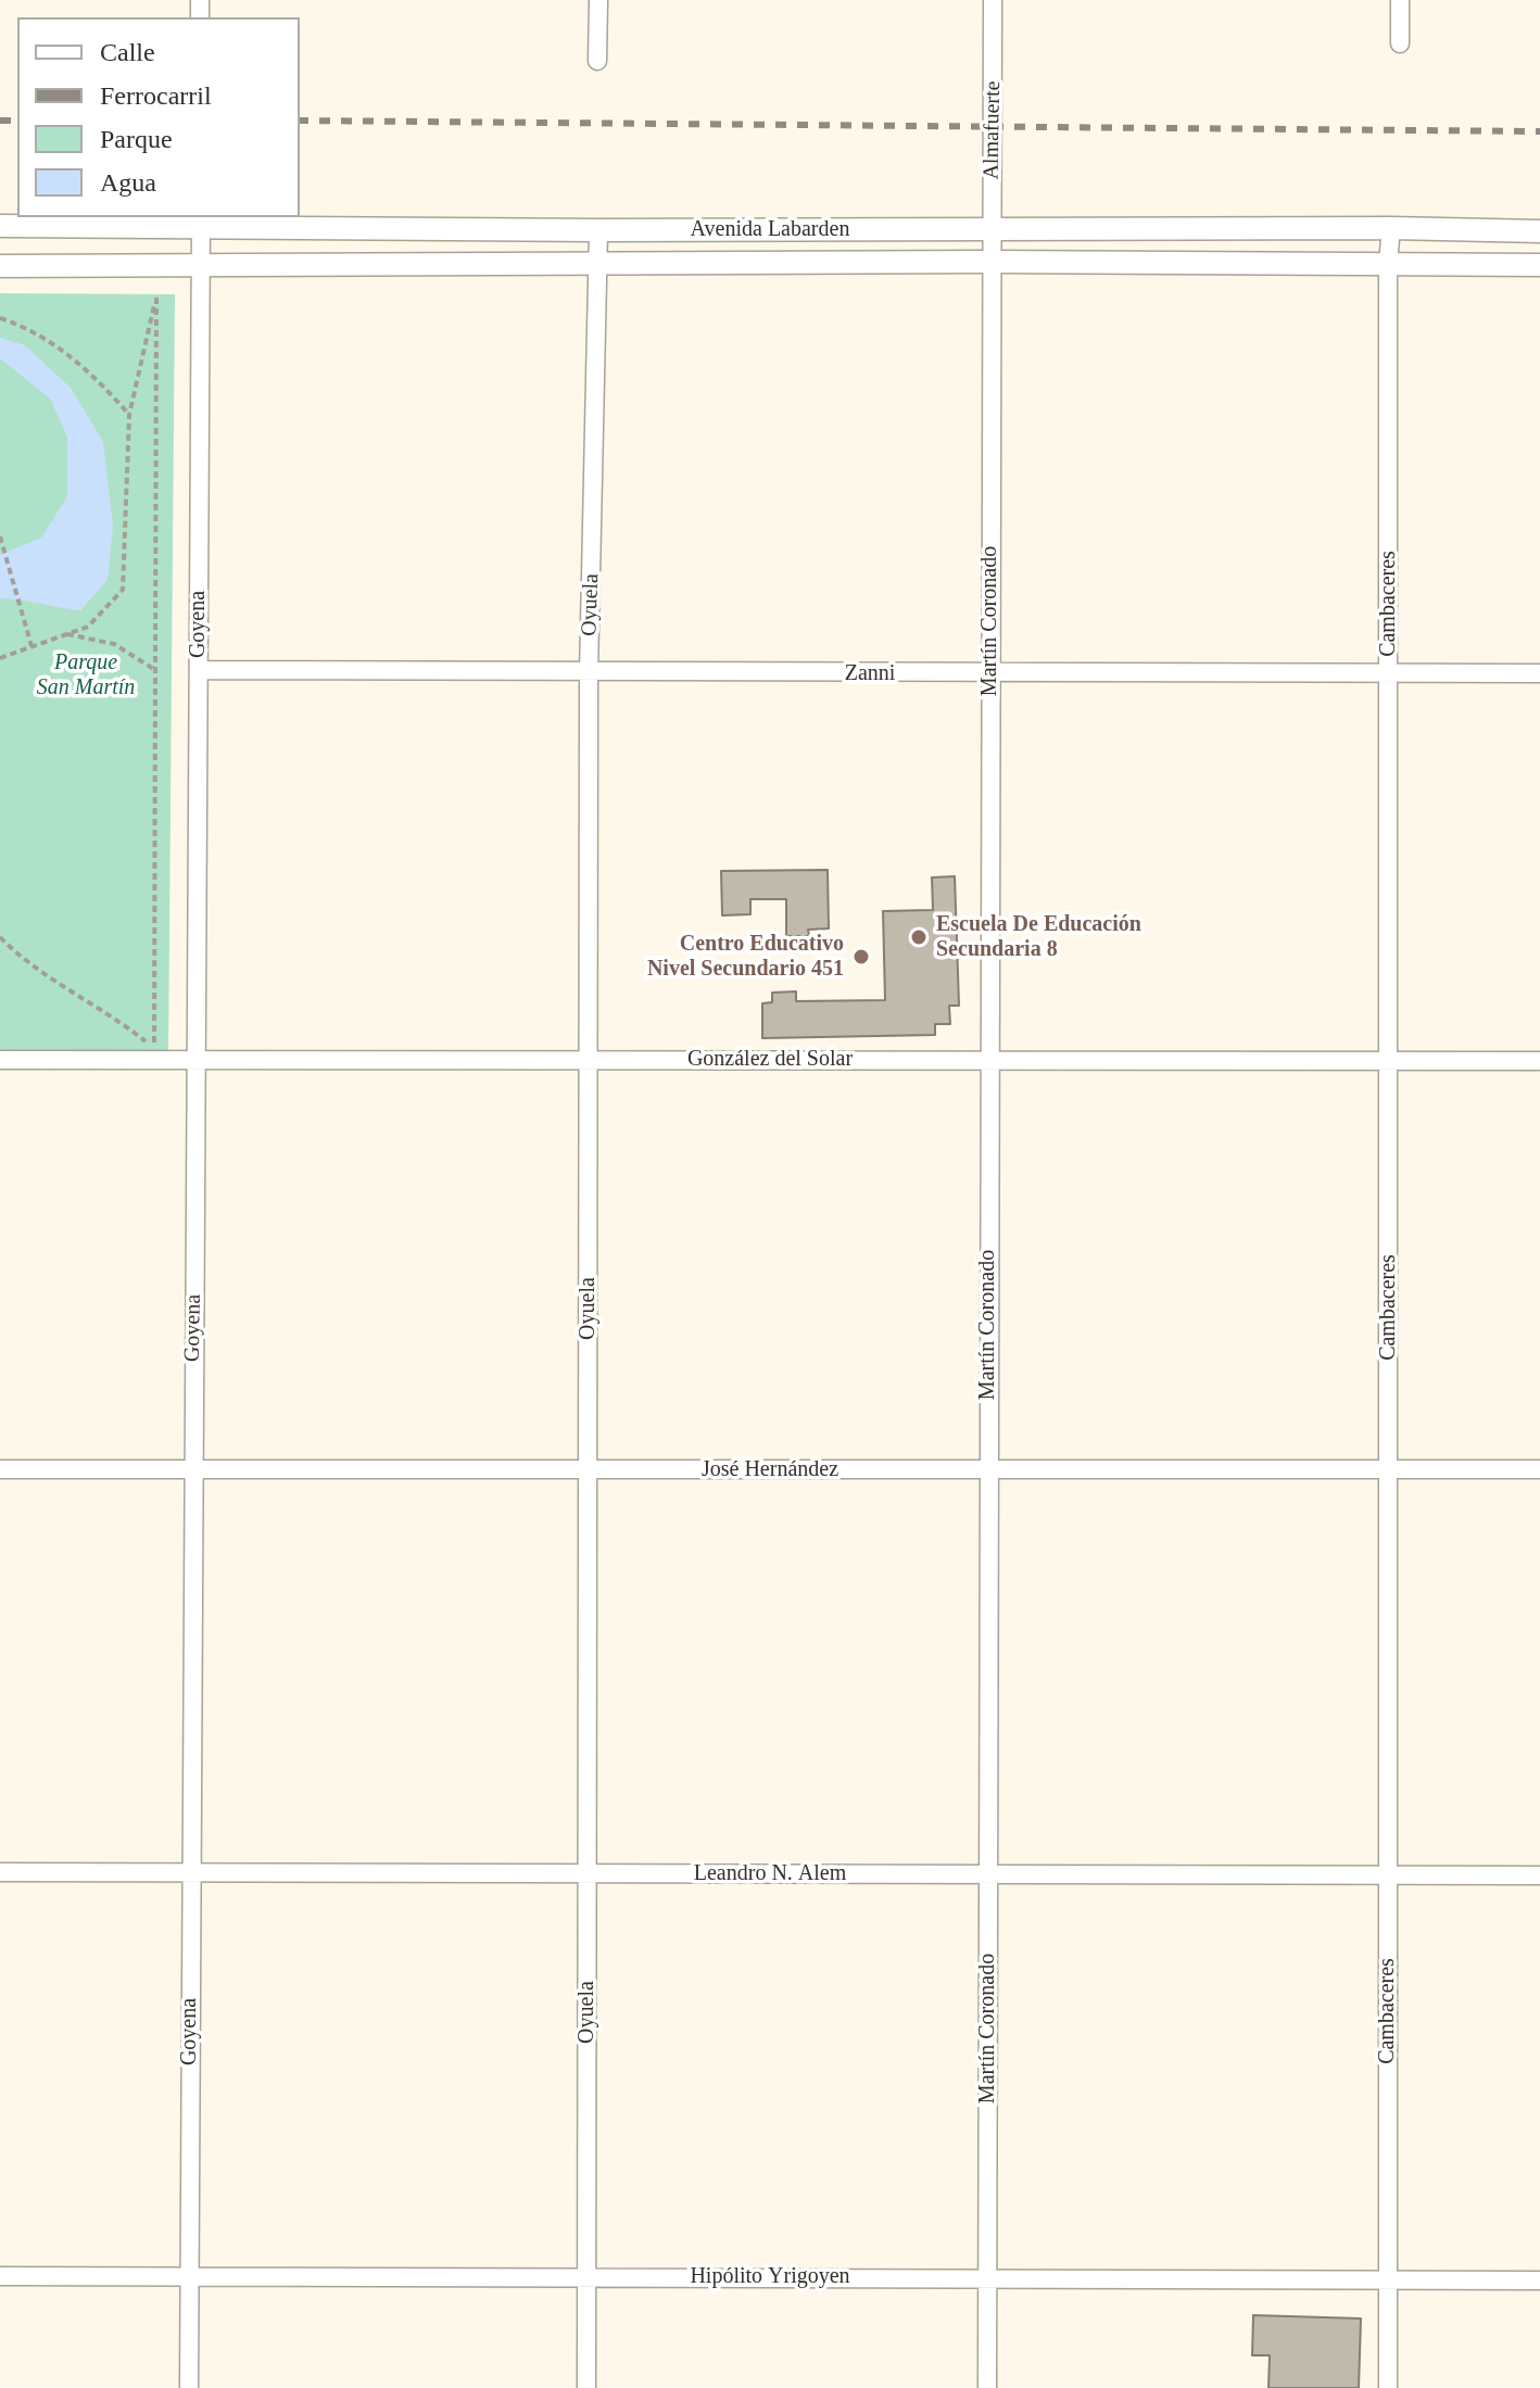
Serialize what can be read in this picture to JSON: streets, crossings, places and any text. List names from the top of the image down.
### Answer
{
  "streets": {
    "street": [
      "Almafuerte",
      "Avenida Labarden",
      "Cambaceres",
      "Oyuela",
      "Martín Coronado",
      "Goyena",
      "Zanni",
      "González del Solar",
      "José Hernández",
      "Leandro N. Alem",
      "Hipólito Yrigoyen"
    ]
  },
  "crossings": [
    ["Almafuerte", "Avenida Labarden"],
    ["Almafuerte", "Martín Coronado"],
    ["Avenida Labarden", "Cambaceres"],
    ["Avenida Labarden", "Oyuela"],
    ["Avenida Labarden", "Martín Coronado"],
    ["Avenida Labarden", "Goyena"],
    ["Cambaceres", "Zanni"],
    ["Cambaceres", "González del Solar"],
    ["Cambaceres", "José Hernández"],
    ["Cambaceres", "Leandro N. Alem"],
    ["Cambaceres", "Hipólito Yrigoyen"],
    ["Oyuela", "Zanni"],
    ["Oyuela", "González del Solar"],
    ["Oyuela", "José Hernández"],
    ["Oyuela", "Leandro N. Alem"],
    ["Oyuela", "Hipólito Yrigoyen"],
    ["Martín Coronado", "Zanni"],
    ["Martín Coronado", "González del Solar"],
    ["Martín Coronado", "José Hernández"],
    ["Martín Coronado", "Leandro N. Alem"],
    ["Martín Coronado", "Hipólito Yrigoyen"],
    ["Goyena", "Zanni"],
    ["Goyena", "González del Solar"],
    ["Goyena", "José Hernández"],
    ["Goyena", "Leandro N. Alem"],
    ["Goyena", "Hipólito Yrigoyen"]
  ],
  "parks": ["Parque San Martín"],
  "places": ["Escuela De Educación Secundaria 8", "Centro Educativo Nivel Secundario 451"],
  "legend": [
    "Calle",
    "Ferrocarril",
    "Parque",
    "Agua"
  ]
}
